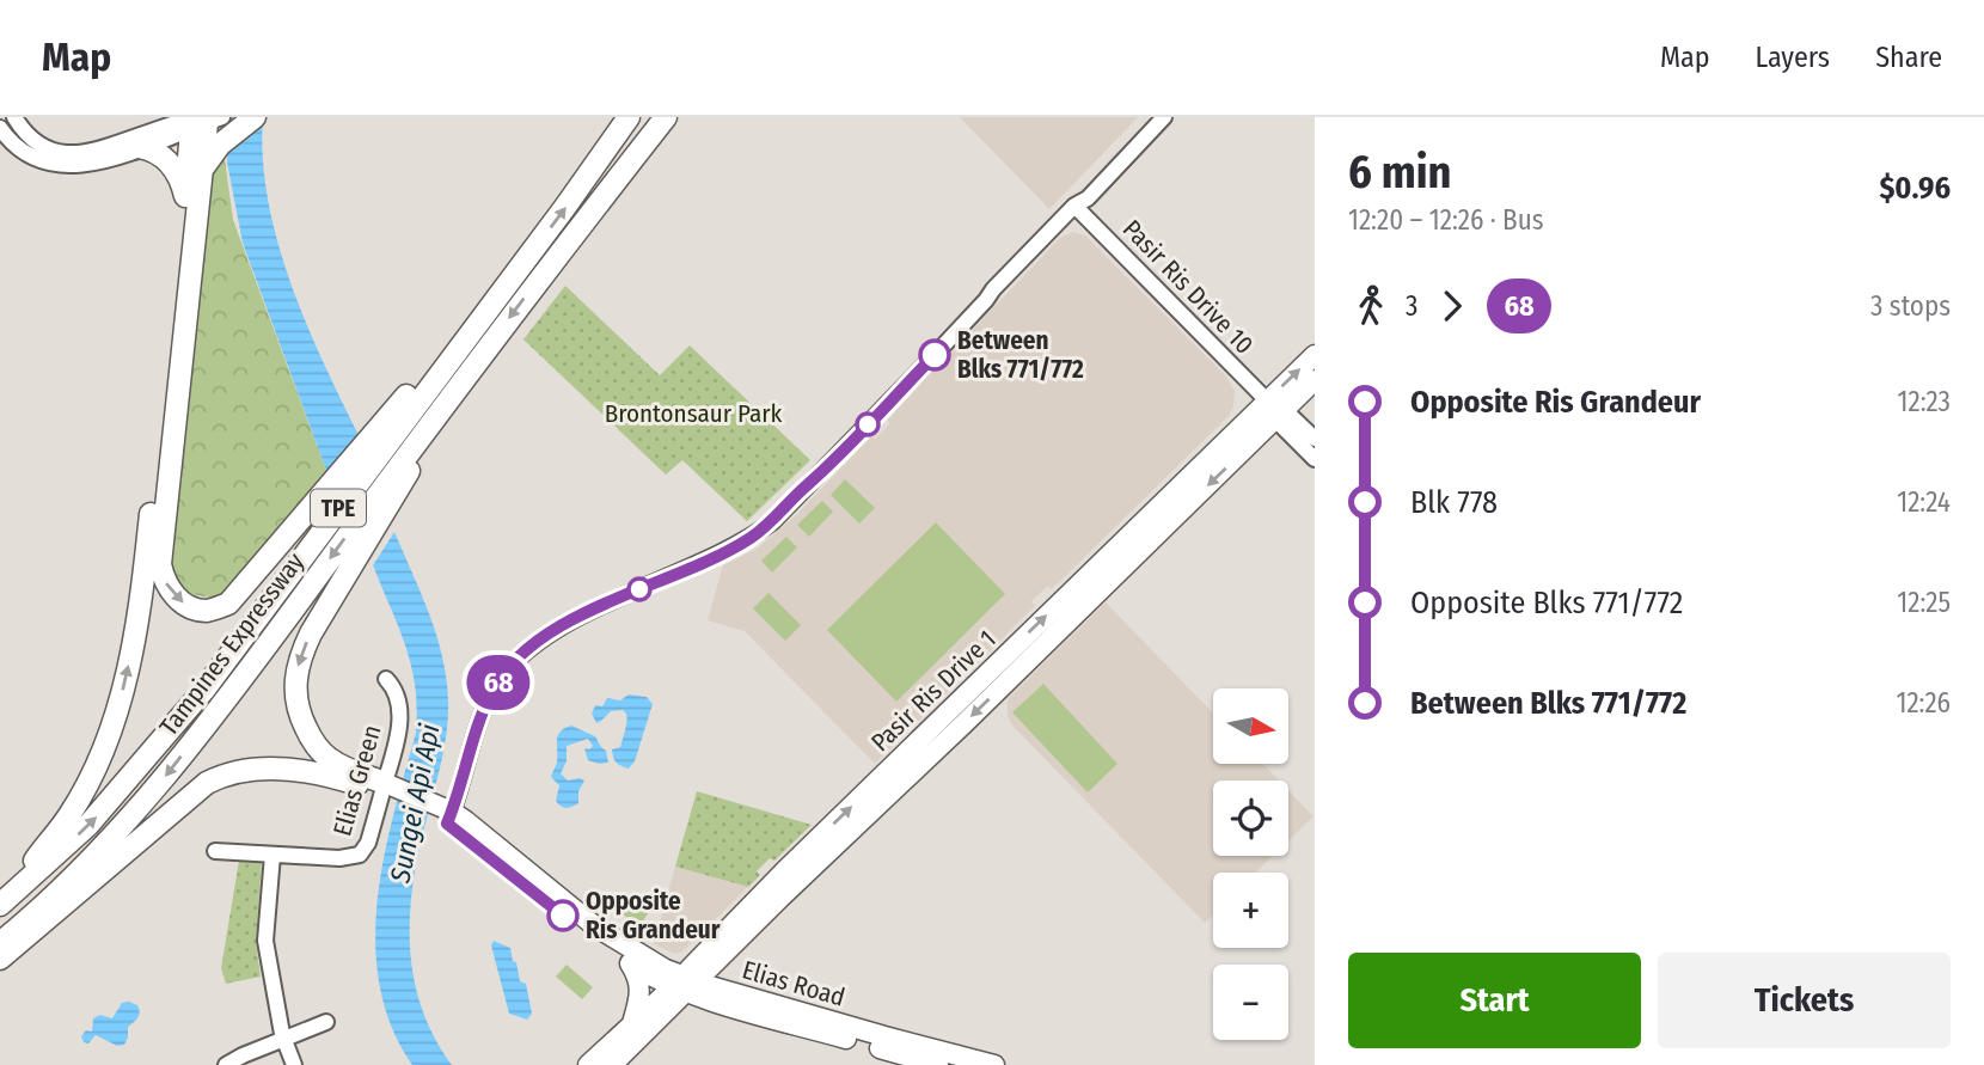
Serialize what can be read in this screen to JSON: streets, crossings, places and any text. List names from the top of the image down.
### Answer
{
  "streets": {
    "highway": ["TPE", "Tampines Expressway"],
    "main road": ["Pasir Ris Drive 1", "Elias Road"],
    "street": ["Pasir Ris Drive 10", "Elias Green"]
  },
  "crossings": [
    ["Pasir Ris Drive 10", "Pasir Ris Drive 1"],
    ["Pasir Ris Drive 1", "Elias Road"],
    ["Elias Green", "Elias Road"]
  ],
  "water": ["Sungei Api Api"],
  "parks": ["Brontonsaur Park"],
  "places": ["Between Blks 771/772", "Opposite Ris Grandeur"],
  "lines": ["bus line 68"],
  "north": "right",
  "page": {
    "header": "Map",
    "nav": ["Map", "Layers", "Share"],
    "on_map": "68",
    "heading": ["6 min", "12:20 – 12:26 · Bus", "$0.96"],
    "legs": ["3", "68", "3 stops"],
    "list": [
      {
        "name": "Opposite Ris Grandeur",
        "value": "12:23"
      },
      {
        "name": "Blk 778",
        "value": "12:24"
      },
      {
        "name": "Opposite Blks 771/772",
        "value": "12:25"
      },
      {
        "name": "Between Blks 771/772",
        "value": "12:26"
      }
    ],
    "map_buttons": ["+", "−"],
    "buttons": ["Start", "Tickets"]
  }
}
